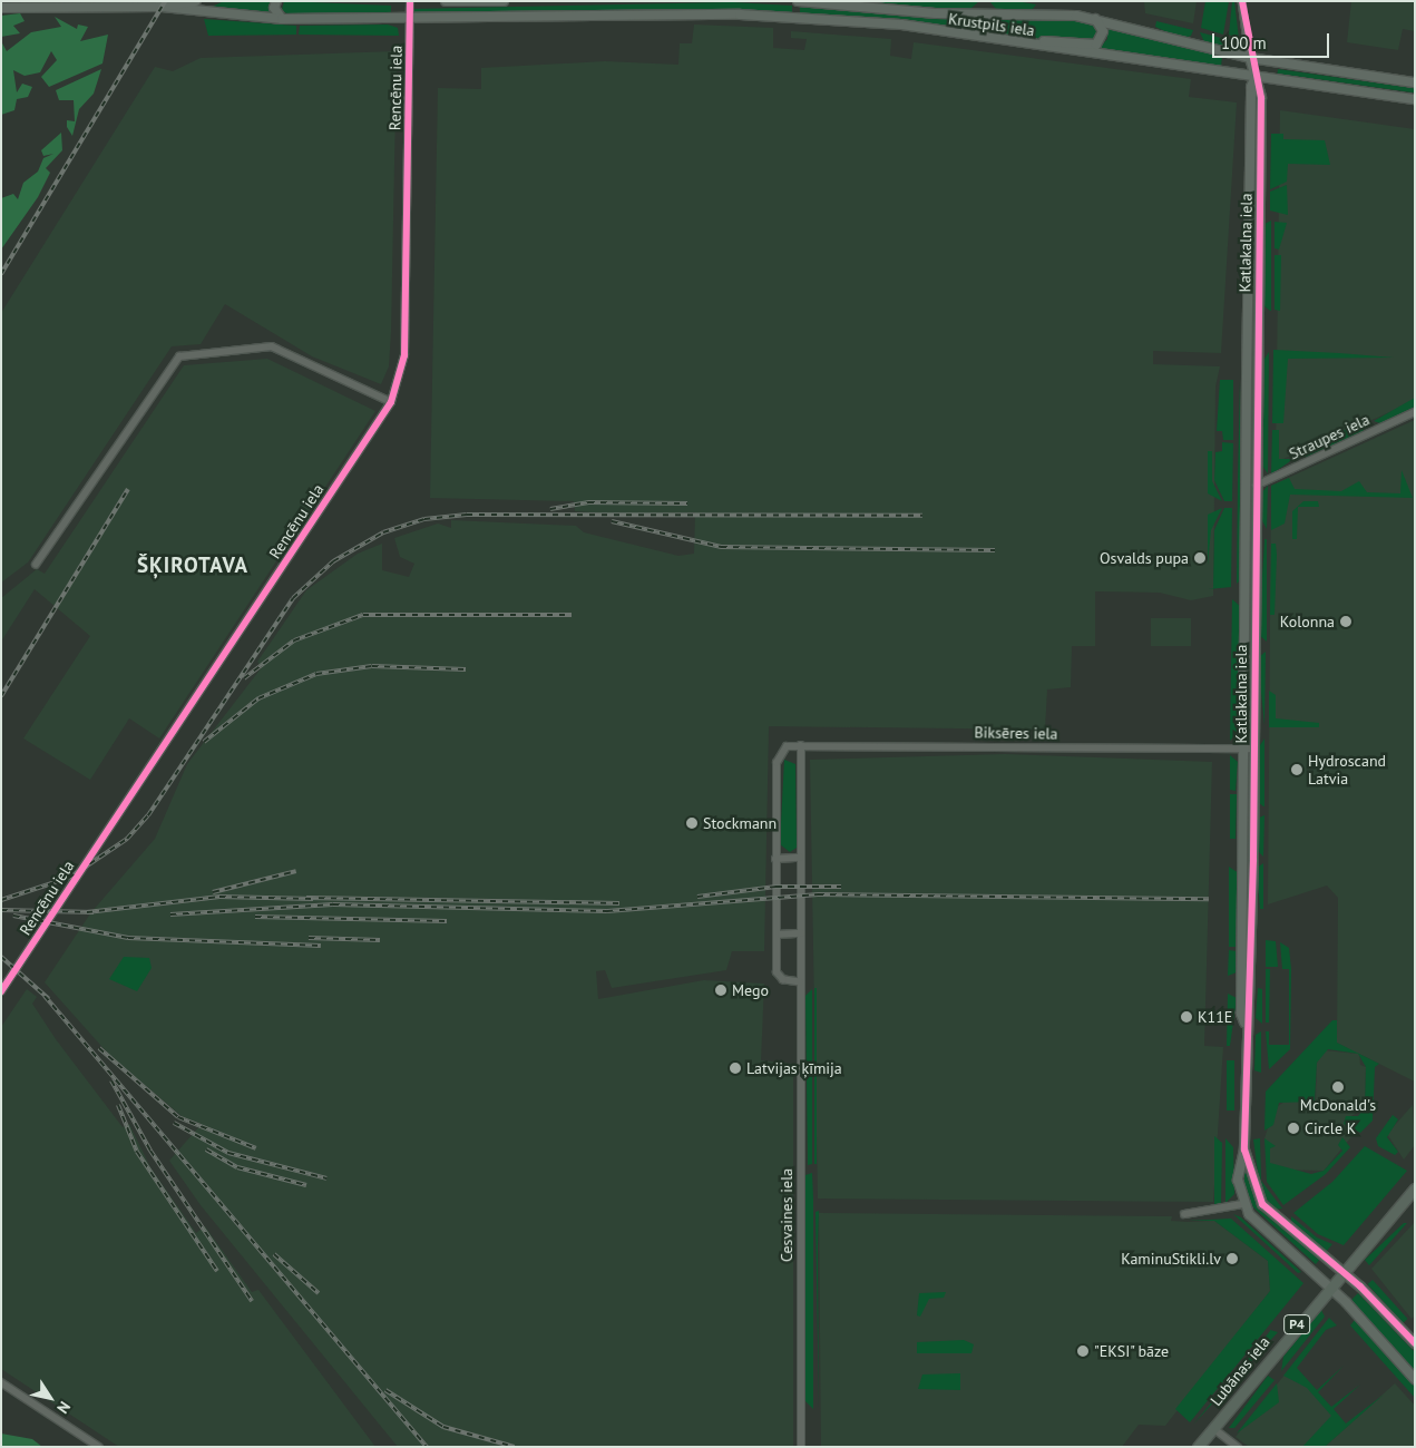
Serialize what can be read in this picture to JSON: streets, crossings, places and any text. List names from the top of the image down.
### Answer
{
  "streets": {
    "main road": ["P4", "Lubānas iela"],
    "street": [
      "Krustpils iela",
      "Rencēnu iela",
      "Katlakalna iela",
      "Straupes iela",
      "Biksēres iela",
      "Cesvaines iela"
    ]
  },
  "crossings": [
    ["Krustpils iela", "Rencēnu iela"],
    ["Krustpils iela", "Katlakalna iela"],
    ["Katlakalna iela", "Straupes iela"],
    ["Katlakalna iela", "Biksēres iela"],
    ["Katlakalna iela", "Lubānas iela"],
    ["Biksēres iela", "Cesvaines iela"]
  ],
  "districts": ["ŠĶIROTAVA"],
  "places": [
    "Osvalds pupa",
    "Kolonna",
    "Hydroscand Latvia",
    "Stockmann",
    "Mego",
    "K11E",
    "Latvijas ķīmija",
    "McDonald's",
    "Circle K",
    "KaminuStikli.lv",
    "\"EKSI\" bāze"
  ],
  "scale_bar": "100 m",
  "north": "bottom right"
}
